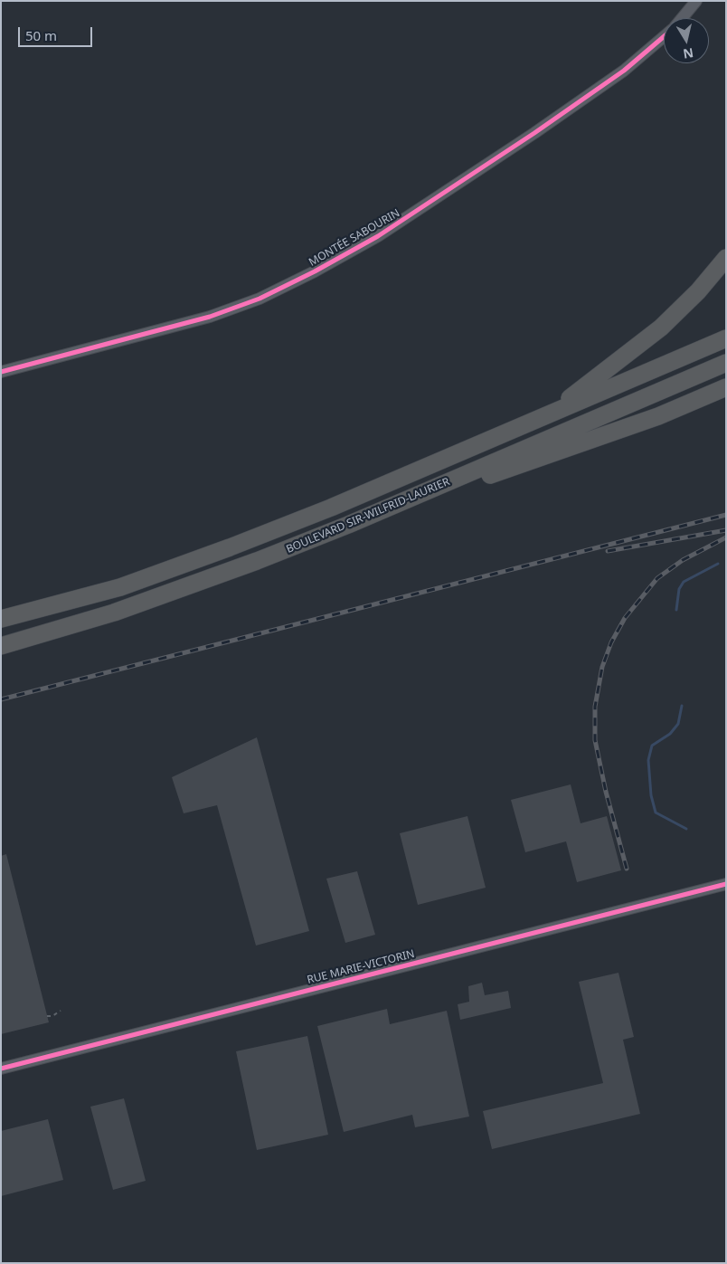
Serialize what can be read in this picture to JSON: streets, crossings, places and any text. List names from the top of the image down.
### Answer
{
  "streets": {
    "highway": ["BOULEVARD SIR-WILFRID-LAURIER"],
    "street": ["MONTÉE SABOURIN", "RUE MARIE-VICTORIN"]
  },
  "scale_bar": "50 m",
  "north": "bottom"
}
